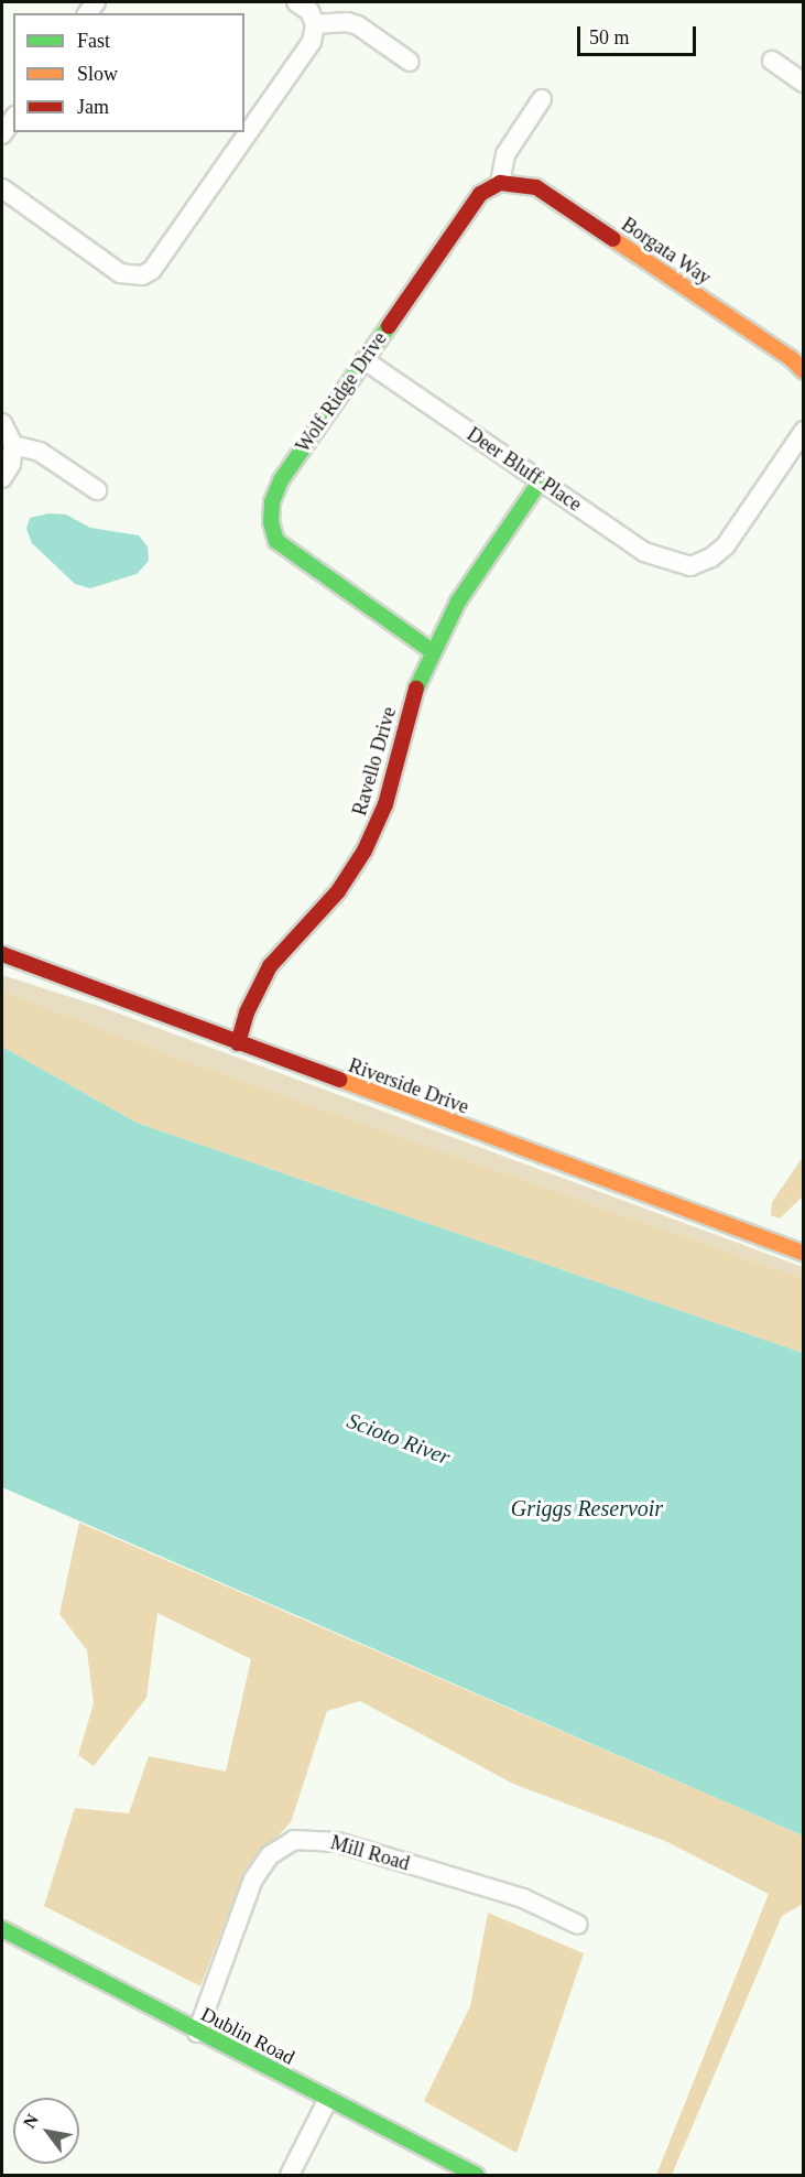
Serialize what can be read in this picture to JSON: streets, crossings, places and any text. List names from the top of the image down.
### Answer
{
  "streets": {
    "street": [
      "Borgata Way",
      "Wolf Ridge Drive",
      "Deer Bluff Place",
      "Ravello Drive",
      "Riverside Drive",
      "Mill Road",
      "Dublin Road"
    ]
  },
  "crossings": [
    ["Borgata Way", "Wolf Ridge Drive"],
    ["Wolf Ridge Drive", "Deer Bluff Place"],
    ["Wolf Ridge Drive", "Ravello Drive"],
    ["Deer Bluff Place", "Ravello Drive"],
    ["Ravello Drive", "Riverside Drive"],
    ["Mill Road", "Dublin Road"]
  ],
  "water": ["Scioto River", "Griggs Reservoir"],
  "legend": ["Fast", "Slow", "Jam"],
  "scale_bar": "50 m",
  "north": "top left"
}
